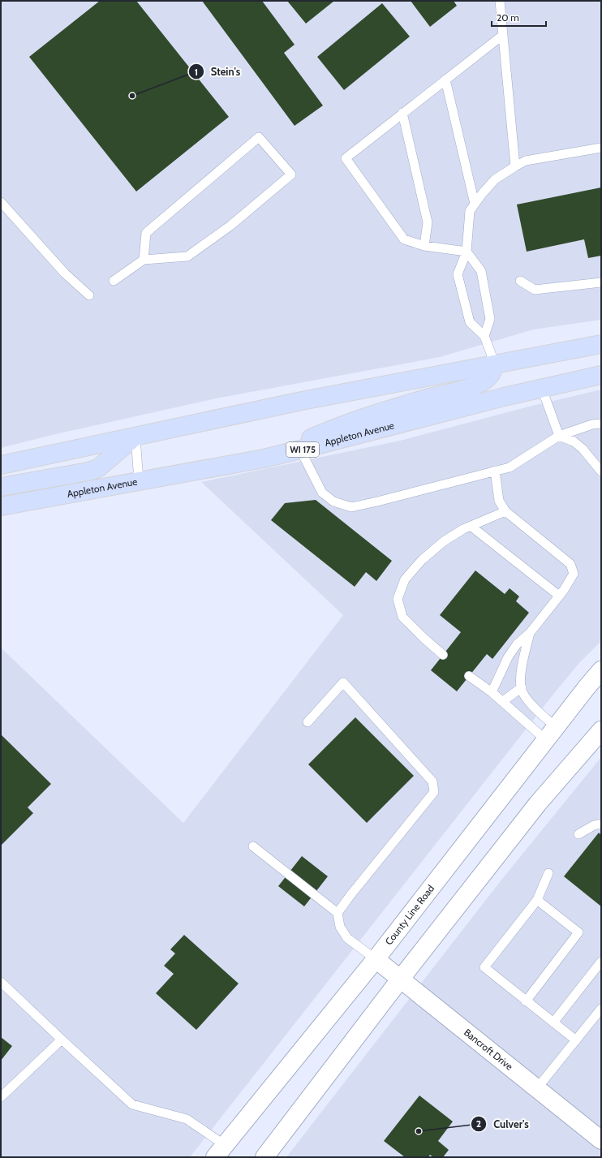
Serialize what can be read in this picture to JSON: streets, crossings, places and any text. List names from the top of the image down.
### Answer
{
  "streets": {
    "main road": [
      "Appleton Avenue",
      "WI 175",
      "County Line Road",
      "Bancroft Drive"
    ]
  },
  "crossings": [
    ["County Line Road", "Bancroft Drive"]
  ],
  "places": ["Stein's", "Culver's"],
  "scale_bar": "20 m"
}
